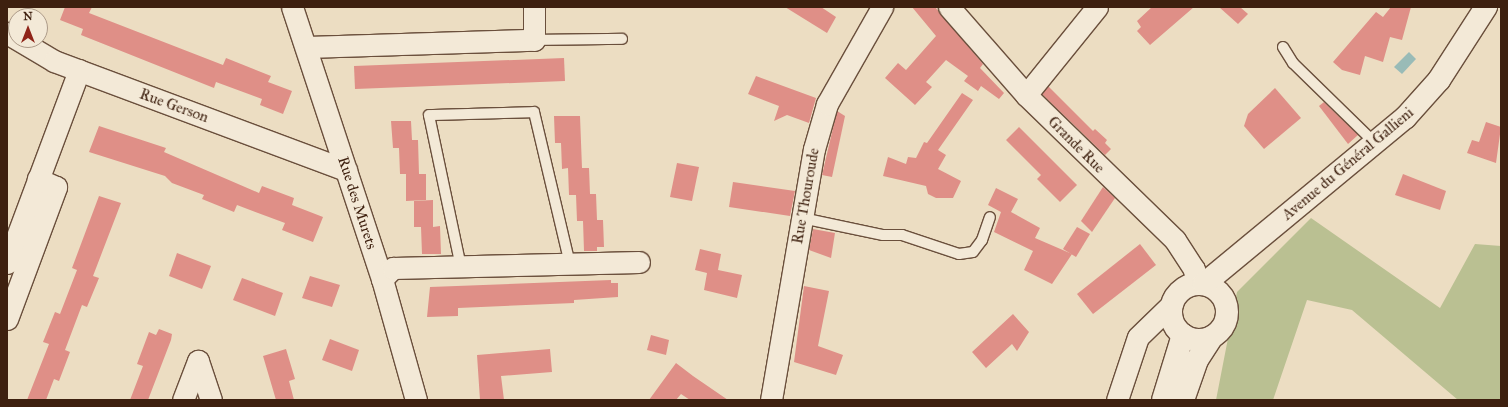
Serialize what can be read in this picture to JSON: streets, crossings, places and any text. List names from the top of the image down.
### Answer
{
  "streets": {
    "street": [
      "Rue Gerson",
      "Grande Rue",
      "Avenue du Général Gallieni",
      "Rue Thouroude",
      "Rue des Murets"
    ]
  },
  "crossings": [
    ["Rue Gerson", "Rue des Murets"],
    ["Grande Rue", "Avenue du Général Gallieni"]
  ],
  "north": "top"
}
